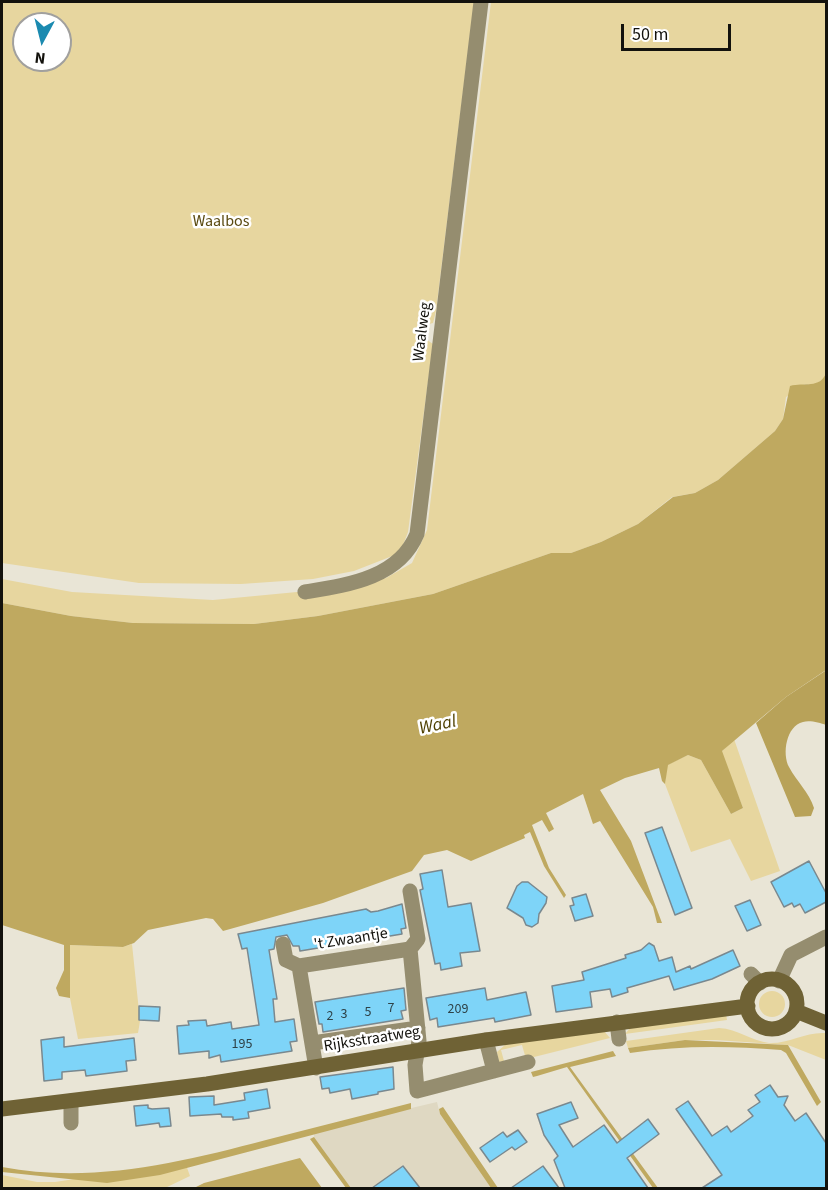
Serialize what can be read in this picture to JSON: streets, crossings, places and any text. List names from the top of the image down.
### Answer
{
  "streets": {
    "street": ["Waalweg", "'t Zwaantje", "Rijksstraatweg"]
  },
  "crossings": [
    ["'t Zwaantje", "Rijksstraatweg"]
  ],
  "water": ["Waal"],
  "parks": ["Waalbos"],
  "house_numbers": [
    "7",
    "209",
    "5",
    "3",
    "2",
    "195"
  ],
  "scale_bar": "50 m",
  "north": "bottom"
}
